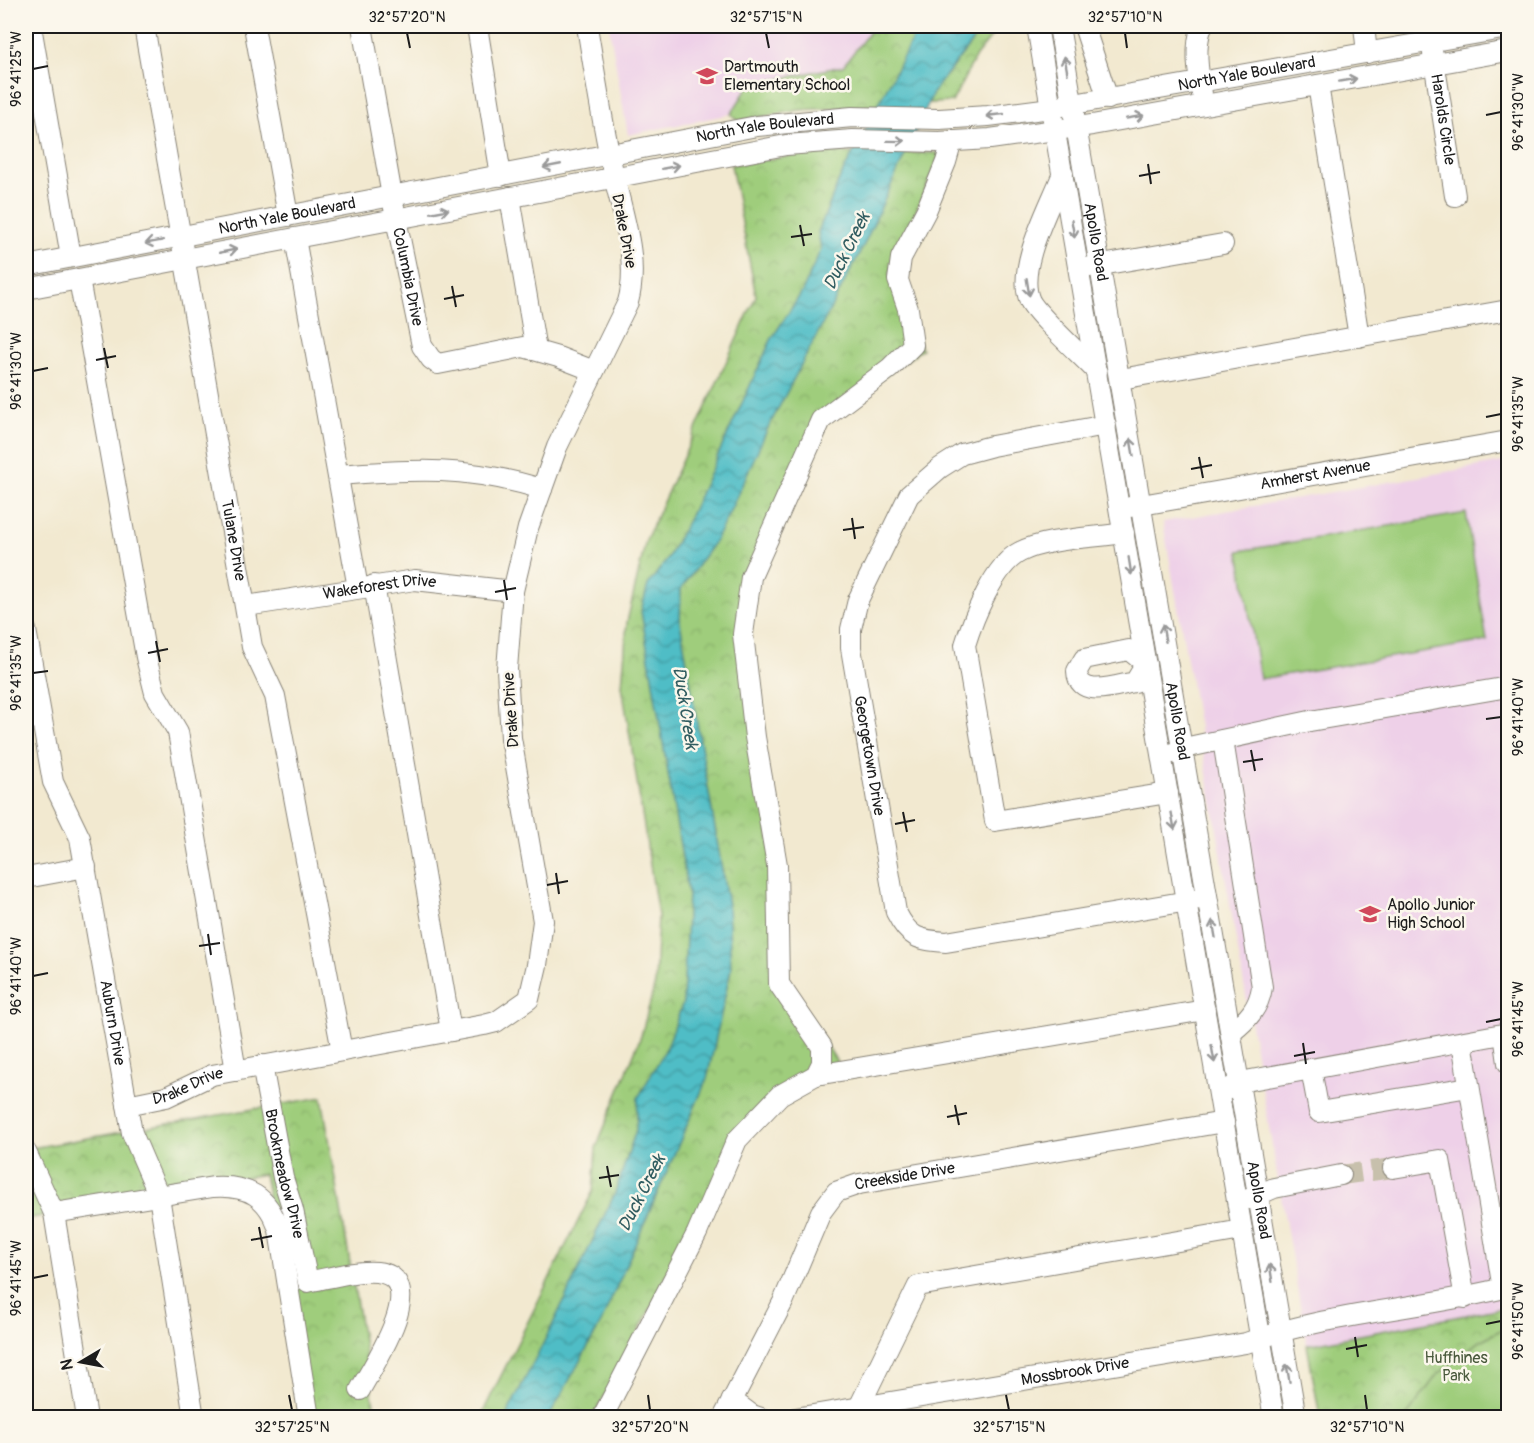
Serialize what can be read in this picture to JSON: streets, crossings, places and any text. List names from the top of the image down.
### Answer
{
  "streets": {
    "street": [
      "North Yale Boulevard",
      "Harolds Circle",
      "Drake Drive",
      "Apollo Road",
      "Columbia Drive",
      "Amherst Avenue",
      "Tulane Drive",
      "Wakeforest Drive",
      "Georgetown Drive",
      "Auburn Drive",
      "Brookmeadow Drive",
      "Creekside Drive",
      "Mossbrook Drive"
    ]
  },
  "crossings": [
    ["North Yale Boulevard", "Harolds Circle"],
    ["North Yale Boulevard", "Drake Drive"],
    ["North Yale Boulevard", "Apollo Road"],
    ["North Yale Boulevard", "Columbia Drive"],
    ["North Yale Boulevard", "Tulane Drive"],
    ["Drake Drive", "Columbia Drive"],
    ["Drake Drive", "Tulane Drive"],
    ["Drake Drive", "Wakeforest Drive"],
    ["Drake Drive", "Auburn Drive"],
    ["Drake Drive", "Brookmeadow Drive"],
    ["Apollo Road", "Amherst Avenue"],
    ["Apollo Road", "Georgetown Drive"],
    ["Apollo Road", "Creekside Drive"],
    ["Apollo Road", "Mossbrook Drive"],
    ["Tulane Drive", "Wakeforest Drive"]
  ],
  "water": ["Duck Creek"],
  "parks": ["Huffhines Park"],
  "places": {
    "school or university": ["Dartmouth Elementary School", "Apollo Junior High School"]
  },
  "north": "left",
  "coordinates": [
    "32°57'20\"N",
    "32°57'15\"N",
    "32°57'10\"N",
    "96°41'25\"W",
    "96°41'30\"W",
    "96°41'35\"W",
    "96°41'40\"W",
    "96°41'45\"W",
    "96°41'50\"W",
    "32°57'25\"N"
  ]
}
